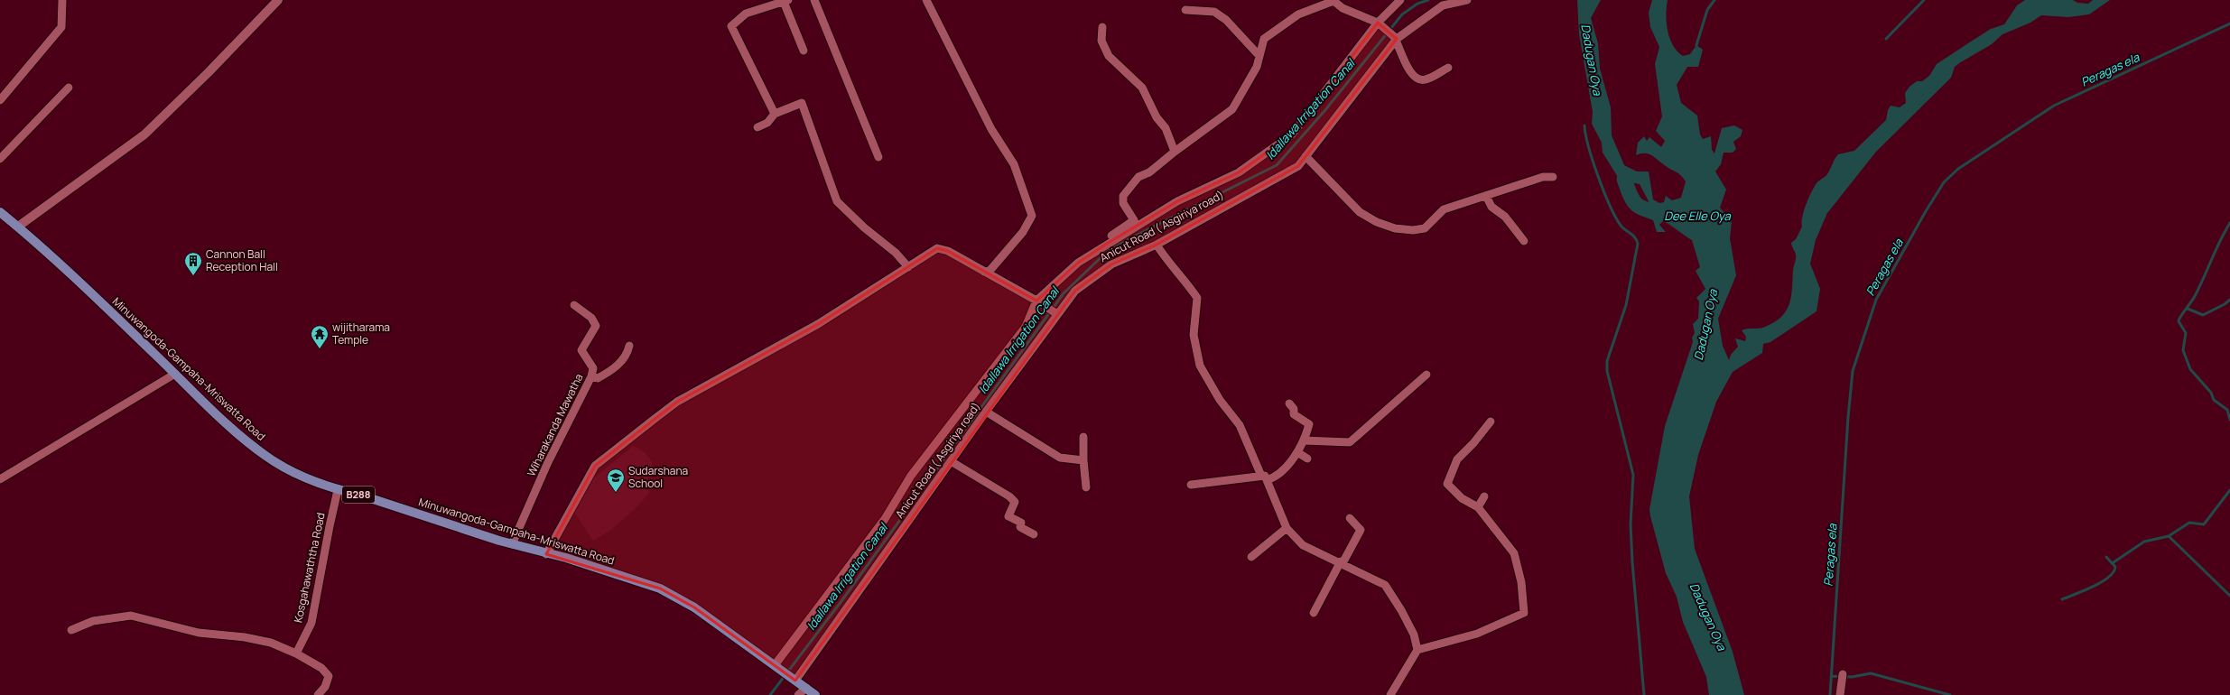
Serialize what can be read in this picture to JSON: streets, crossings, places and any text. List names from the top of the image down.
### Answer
{
  "streets": {
    "main road": ["Minuwangoda-Gampaha-Mriswatta Road", "B288"],
    "street": ["Anicut Road ( Asgiriya road)", "Wiharakanda Mawatha", "Kosgahawaththa Road"]
  },
  "crossings": [
    ["Anicut Road ( Asgiriya road)", "Minuwangoda-Gampaha-Mriswatta Road"],
    ["Minuwangoda-Gampaha-Mriswatta Road", "Wiharakanda Mawatha"],
    ["Minuwangoda-Gampaha-Mriswatta Road", "Kosgahawaththa Road"]
  ],
  "water": [
    "Dadugan Oya",
    "Peragas ela",
    "Idallawa Irrigation Canal",
    "Dee Elle Oya"
  ],
  "places": {
    "building": ["Cannon Ball Reception Hall"],
    "temple": ["wijitharama Temple"],
    "school or university": ["Sudarshana School"]
  }
}
